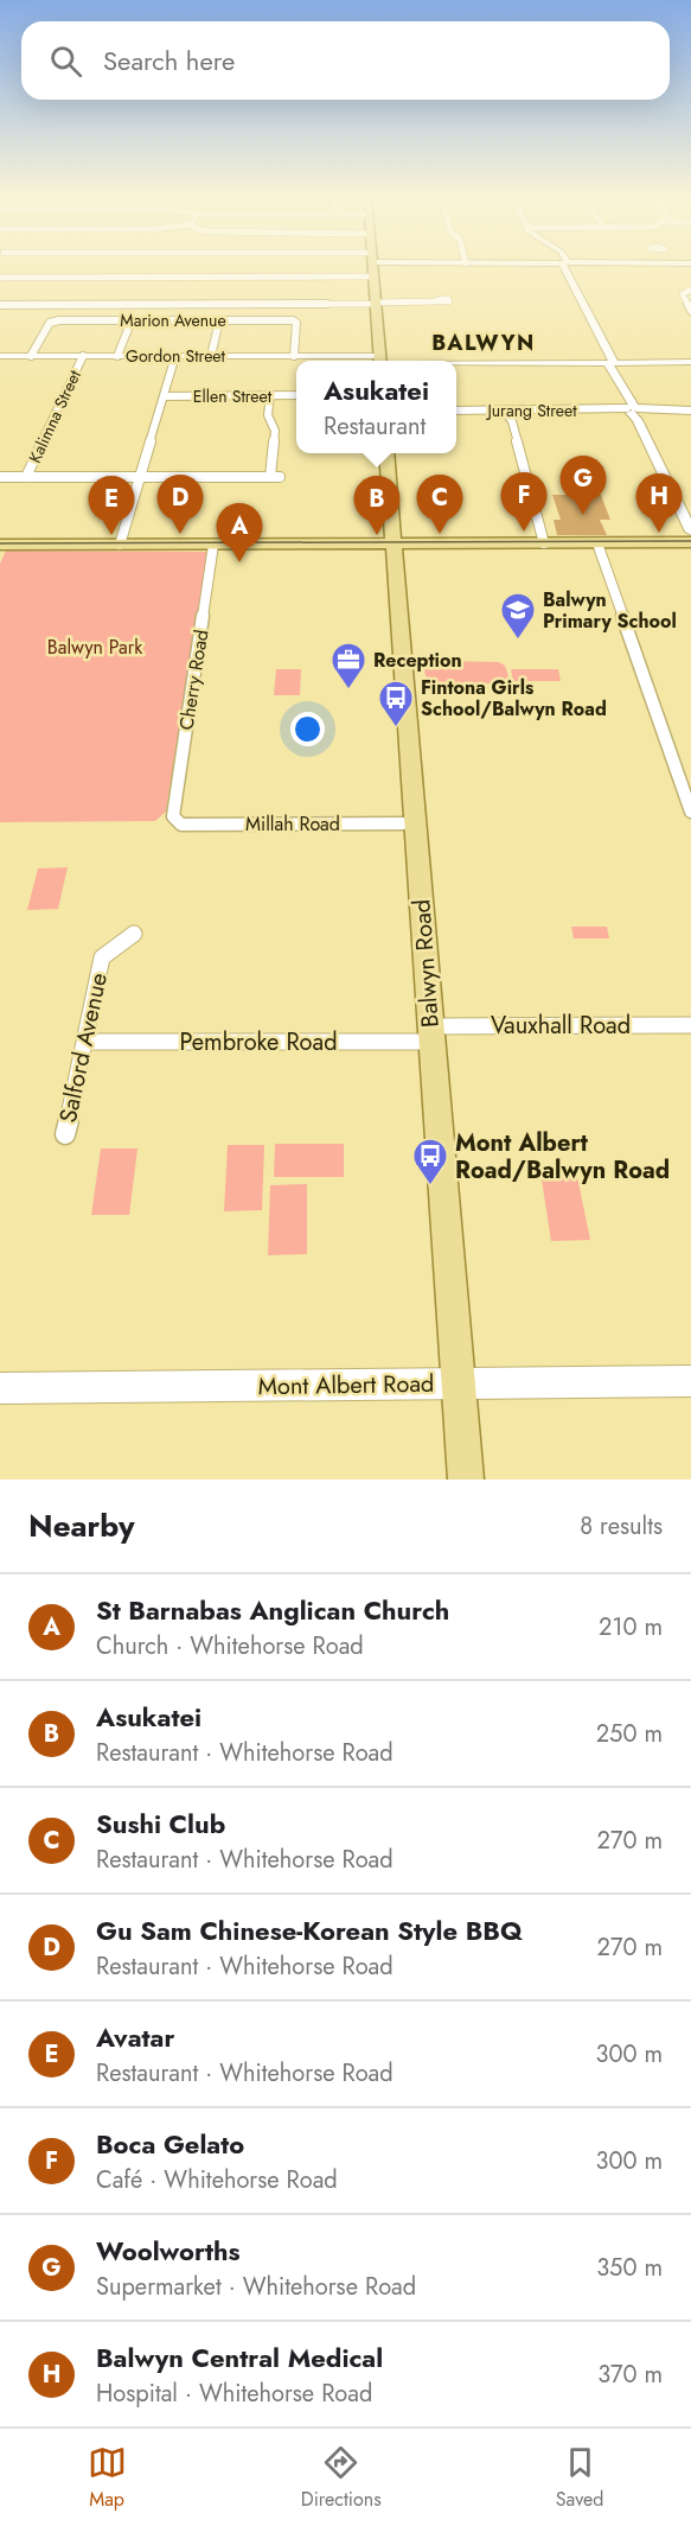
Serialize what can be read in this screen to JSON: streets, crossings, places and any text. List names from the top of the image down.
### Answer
{
  "streets": {
    "main road": ["Balwyn Road", "Mont Albert Road"],
    "street": [
      "Marion Avenue",
      "Gordon Street",
      "Ellen Street",
      "Jurang Street",
      "Kalimna Street",
      "Cherry Road",
      "Millah Road",
      "Vauxhall Road",
      "Pembroke Road",
      "Salford Avenue"
    ]
  },
  "crossings": [
    ["Marion Avenue", "Gordon Street"],
    ["Gordon Street", "Kalimna Street"],
    ["Cherry Road", "Millah Road"],
    ["Millah Road", "Balwyn Road"],
    ["Balwyn Road", "Vauxhall Road"],
    ["Balwyn Road", "Pembroke Road"],
    ["Balwyn Road", "Mont Albert Road"],
    ["Vauxhall Road", "Pembroke Road"],
    ["Pembroke Road", "Salford Avenue"]
  ],
  "districts": ["BALWYN"],
  "parks": ["Balwyn Park"],
  "places": {
    "school or university": ["Balwyn Primary School"],
    "office": ["Reception"],
    "bus stop": ["Fintona Girls School/Balwyn Road", "Mont Albert Road/Balwyn Road"]
  },
  "page": {
    "search": "Search here",
    "popup": ["Asukatei", "Restaurant"],
    "pins": [
      "G",
      "F",
      "H",
      "C",
      "D",
      "B",
      "E",
      "A"
    ],
    "heading": ["Nearby", "8 results"],
    "list": [
      {
        "mark": "A",
        "name": "St Barnabas Anglican Church",
        "note": "Church · Whitehorse Road",
        "value": "210 m"
      },
      {
        "mark": "B",
        "name": "Asukatei",
        "note": "Restaurant · Whitehorse Road",
        "value": "250 m"
      },
      {
        "mark": "C",
        "name": "Sushi Club",
        "note": "Restaurant · Whitehorse Road",
        "value": "270 m"
      },
      {
        "mark": "D",
        "name": "Gu Sam Chinese-Korean Style BBQ",
        "note": "Restaurant · Whitehorse Road",
        "value": "270 m"
      },
      {
        "mark": "E",
        "name": "Avatar",
        "note": "Restaurant · Whitehorse Road",
        "value": "300 m"
      },
      {
        "mark": "F",
        "name": "Boca Gelato",
        "note": "Café · Whitehorse Road",
        "value": "300 m"
      },
      {
        "mark": "G",
        "name": "Woolworths",
        "note": "Supermarket · Whitehorse Road",
        "value": "350 m"
      },
      {
        "mark": "H",
        "name": "Balwyn Central Medical",
        "note": "Hospital · Whitehorse Road",
        "value": "370 m"
      }
    ],
    "nav": ["Map", "Directions", "Saved"]
  }
}
